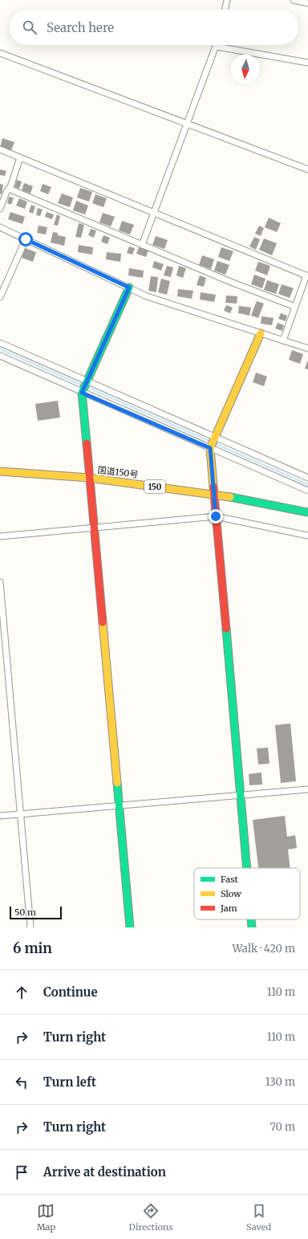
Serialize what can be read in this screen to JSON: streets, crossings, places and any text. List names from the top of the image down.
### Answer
{
  "streets": {
    "main road": ["国道150号", "150"]
  },
  "legend": ["Fast", "Slow", "Jam"],
  "scale_bar": "50 m",
  "north": "bottom",
  "page": {
    "search": "Search here",
    "scale": "50 m",
    "heading": ["6 min", "Walk · 420 m"],
    "list": [
      ["Continue", "110 m"],
      ["Turn right", "110 m"],
      ["Turn left", "130 m"],
      ["Turn right", "70 m"],
      "Arrive at destination"
    ],
    "nav": ["Map", "Directions", "Saved"]
  }
}
